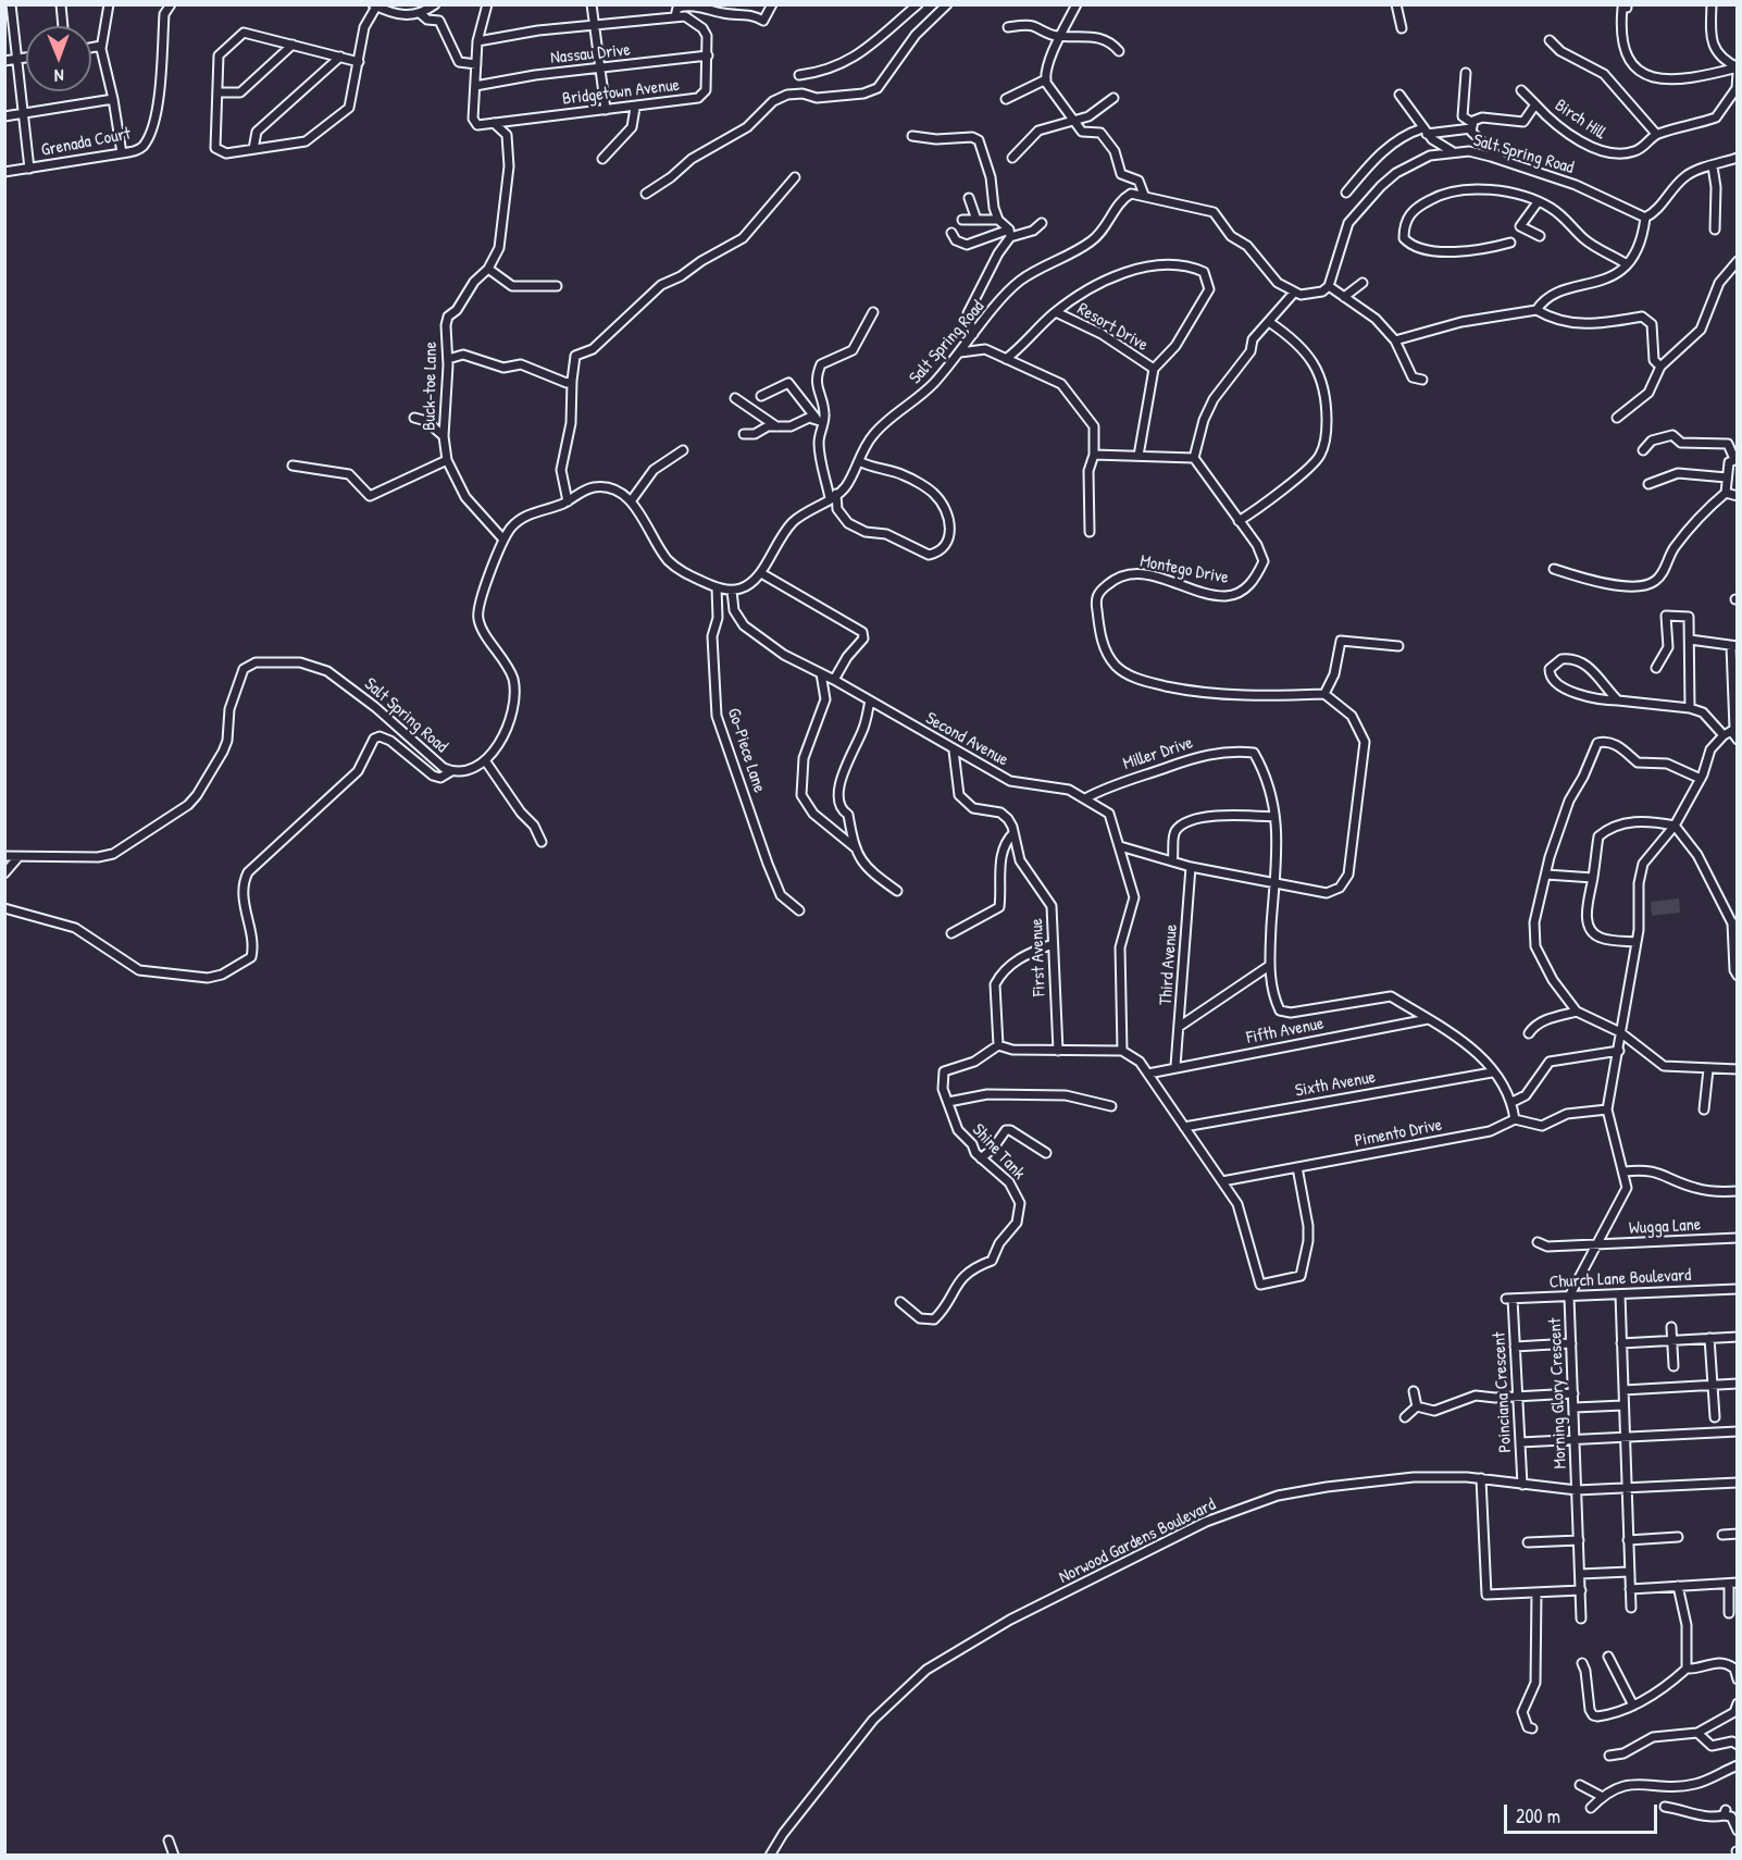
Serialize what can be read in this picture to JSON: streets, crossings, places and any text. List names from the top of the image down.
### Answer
{
  "streets": {
    "street": [
      "Nassau Drive",
      "Bridgetown Avenue",
      "Birch Hill",
      "Grenada Court",
      "Salt Spring Road",
      "Resort Drive",
      "Buck-toe Lane",
      "Montego Drive",
      "Second Avenue",
      "Go-Piece Lane",
      "Miller Drive",
      "First Avenue",
      "Third Avenue",
      "Fifth Avenue",
      "Sixth Avenue",
      "Pimento Drive",
      "Shine Tank",
      "Wugga Lane",
      "Church Lane Boulevard",
      "Poinciana Crescent",
      "Morning Glory Crescent",
      "Norwood Gardens Boulevard"
    ]
  },
  "crossings": [
    ["Nassau Drive", "Bridgetown Avenue"],
    ["Bridgetown Avenue", "Buck-toe Lane"],
    ["Second Avenue", "Miller Drive"],
    ["Second Avenue", "First Avenue"],
    ["Third Avenue", "Fifth Avenue"],
    ["Church Lane Boulevard", "Poinciana Crescent"],
    ["Church Lane Boulevard", "Morning Glory Crescent"],
    ["Poinciana Crescent", "Norwood Gardens Boulevard"],
    ["Morning Glory Crescent", "Norwood Gardens Boulevard"]
  ],
  "scale_bar": "200 m",
  "north": "bottom"
}
